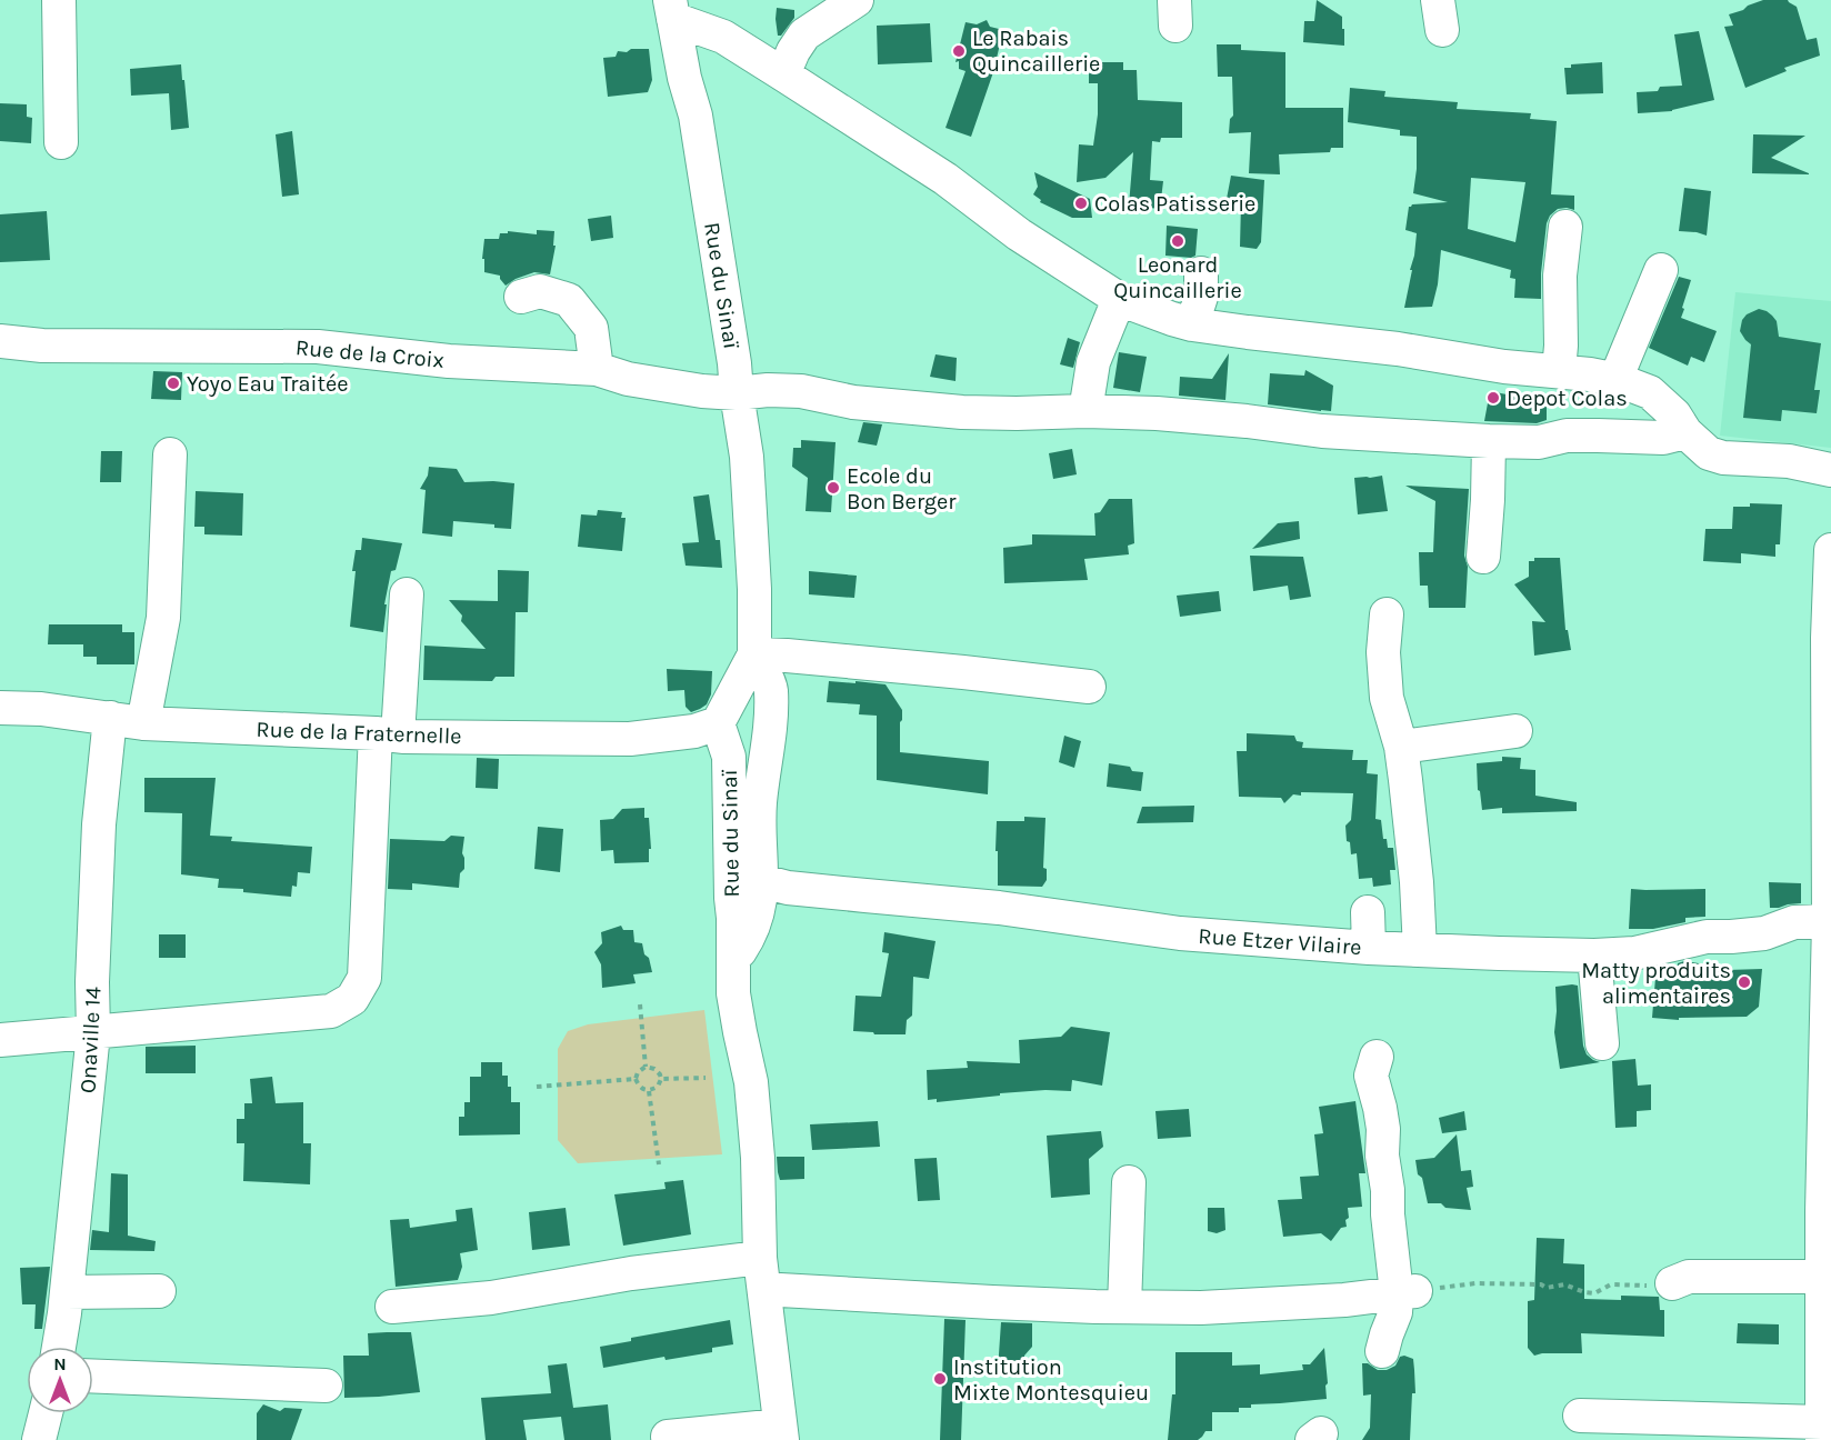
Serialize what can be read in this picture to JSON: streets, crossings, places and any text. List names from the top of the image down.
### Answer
{
  "streets": {
    "street": [
      "Rue du Sinaï",
      "Rue de la Croix",
      "Rue de la Fraternelle",
      "Rue Etzer Vilaire",
      "Onaville 14"
    ]
  },
  "crossings": [
    ["Rue du Sinaï", "Rue de la Croix"],
    ["Rue du Sinaï", "Rue de la Fraternelle"],
    ["Rue du Sinaï", "Rue Etzer Vilaire"],
    ["Rue de la Fraternelle", "Onaville 14"]
  ],
  "places": [
    "Le Rabais Quincaillerie",
    "Colas Patisserie",
    "Leonard Quincaillerie",
    "Yoyo Eau Traitée",
    "Depot Colas",
    "Ecole du Bon Berger",
    "Matty produits alimentaires",
    "Institution Mixte Montesquieu"
  ],
  "north": "top"
}
